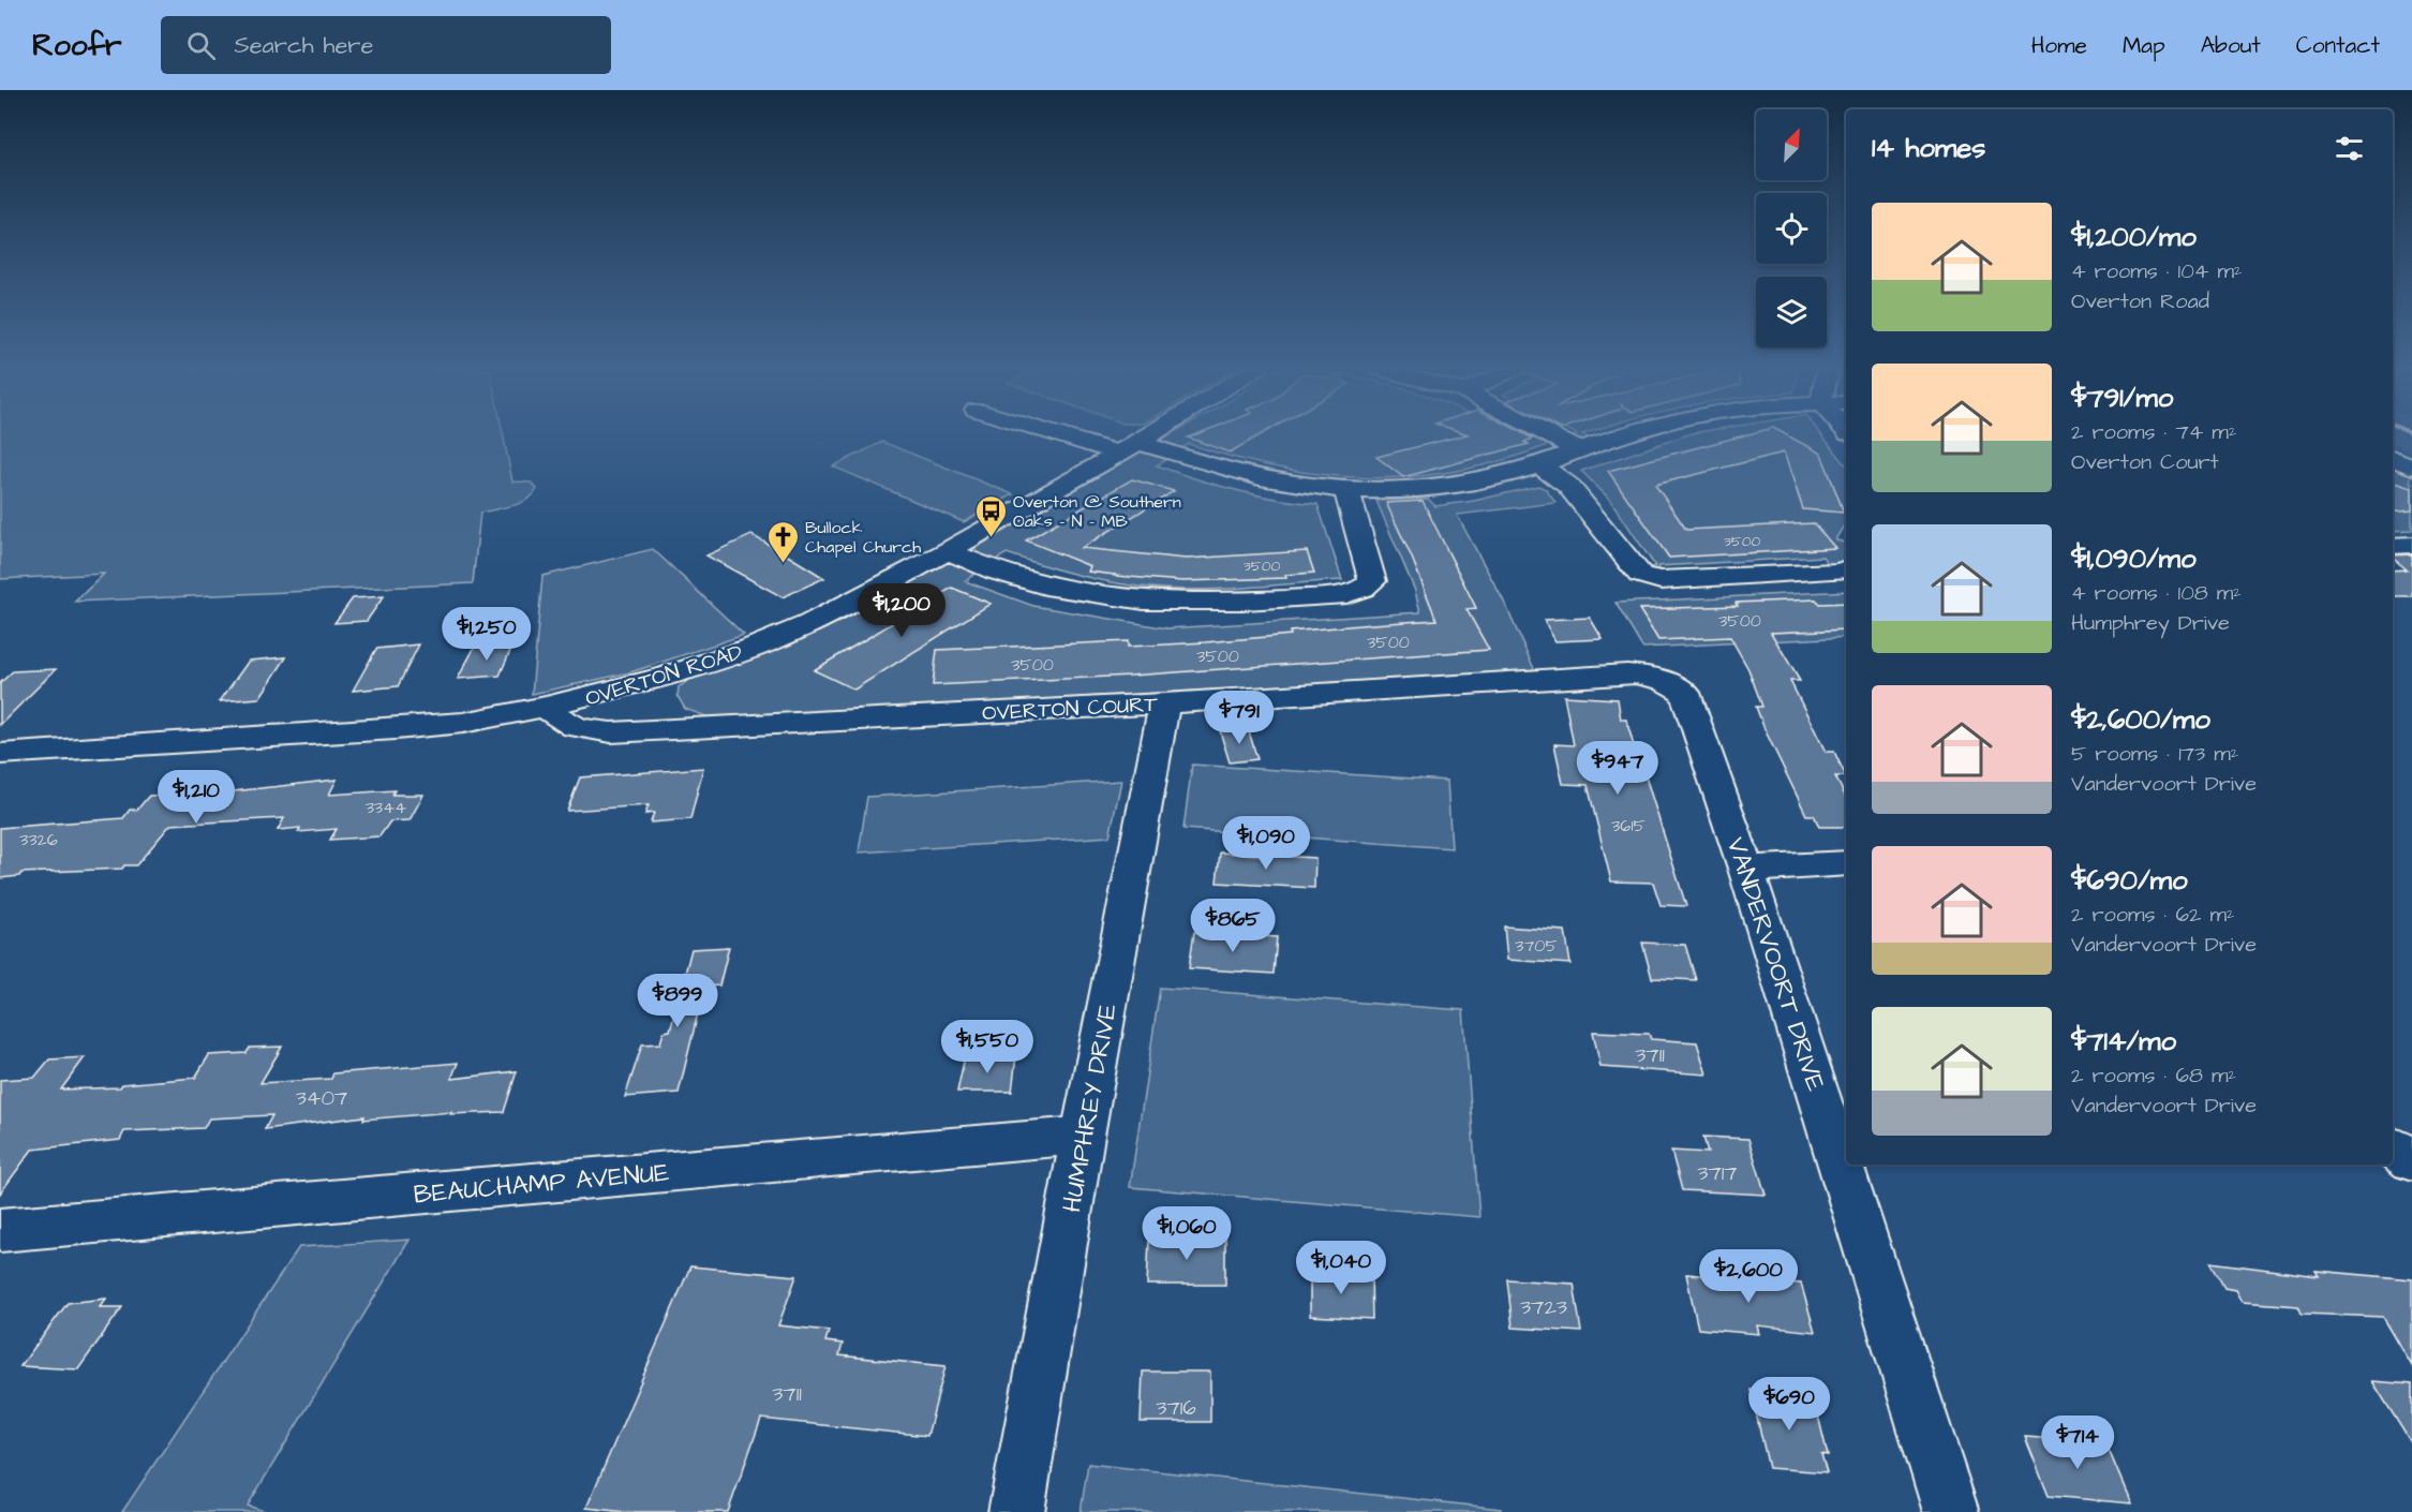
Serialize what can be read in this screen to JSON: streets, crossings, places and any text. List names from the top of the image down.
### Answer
{
  "streets": {
    "street": [
      "OVERTON ROAD",
      "OVERTON COURT",
      "VANDERVOORT DRIVE",
      "HUMPHREY DRIVE",
      "BEAUCHAMP AVENUE"
    ]
  },
  "crossings": [
    ["OVERTON ROAD", "OVERTON COURT"],
    ["OVERTON COURT", "VANDERVOORT DRIVE"],
    ["OVERTON COURT", "HUMPHREY DRIVE"],
    ["HUMPHREY DRIVE", "BEAUCHAMP AVENUE"]
  ],
  "places": {
    "bus stop": ["Overton @ Southern Oaks - N - MB"],
    "church": ["Bullock Chapel Church"]
  },
  "house_numbers": [
    "3500",
    "3500",
    "3500",
    "3500",
    "3500",
    "3500",
    "3344",
    "3615",
    "3326",
    "3705",
    "3711",
    "3407",
    "3717",
    "3723",
    "3711",
    "3716"
  ],
  "north": "top right",
  "page": {
    "header": "Roofr",
    "search": "Search here",
    "nav": [
      "Home",
      "Map",
      "About",
      "Contact"
    ],
    "heading": "14 homes",
    "list": [
      {
        "name": "$1,200/mo",
        "note": "4 rooms · 104 m² · Overton Road"
      },
      {
        "name": "$791/mo",
        "note": "2 rooms · 74 m² · Overton Court"
      },
      {
        "name": "$1,090/mo",
        "note": "4 rooms · 108 m² · Humphrey Drive"
      },
      {
        "name": "$2,600/mo",
        "note": "5 rooms · 173 m² · Vandervoort Drive"
      },
      {
        "name": "$690/mo",
        "note": "2 rooms · 62 m² · Vandervoort Drive"
      },
      {
        "name": "$714/mo",
        "note": "2 rooms · 68 m² · Vandervoort Drive"
      }
    ],
    "price": [
      "$1,200",
      "$1,250",
      "$791",
      "$947",
      "$1,210",
      "$1,090",
      "$865",
      "$899",
      "$1,550",
      "$1,060",
      "$1,040",
      "$2,600",
      "$690",
      "$714"
    ]
  }
}
